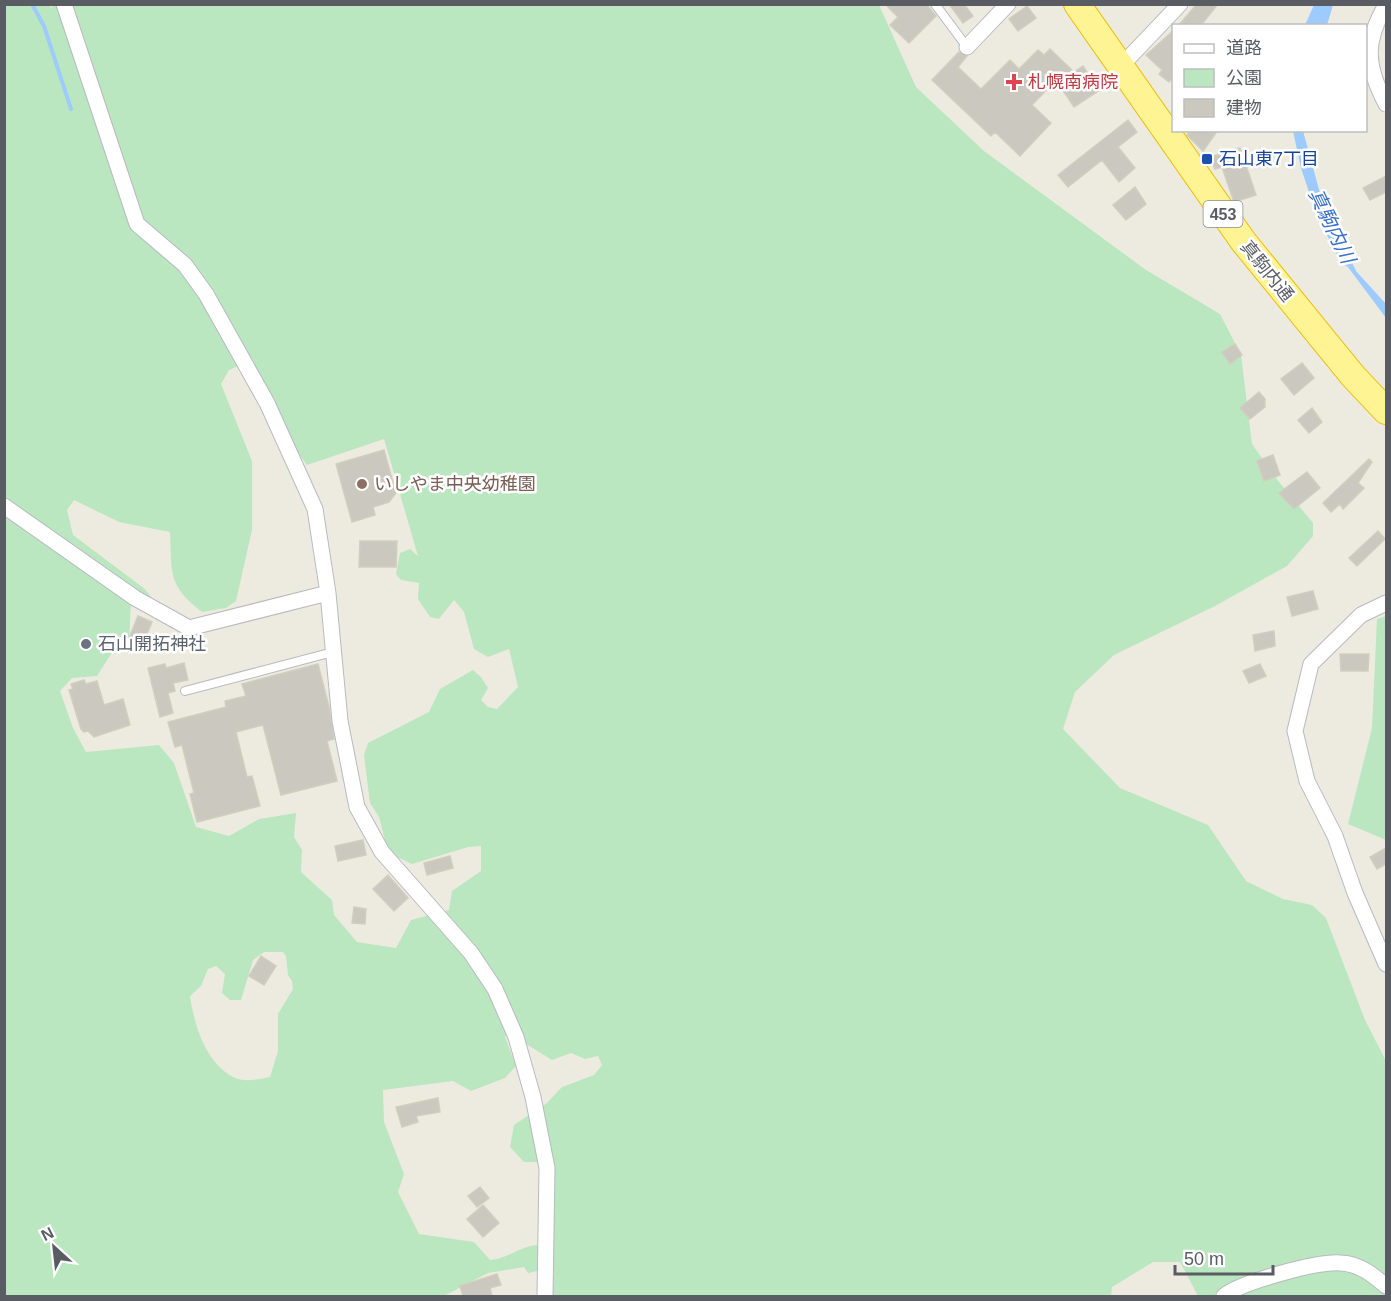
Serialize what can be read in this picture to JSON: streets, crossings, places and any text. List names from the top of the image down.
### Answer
{
  "streets": {
    "highway": ["453", "真駒内通"]
  },
  "water": ["真駒内川"],
  "places": {
    "health": ["札幌南病院"],
    "transit": ["石山東7丁目"],
    "other": ["いしやま中央幼稚園", "石山開拓神社"]
  },
  "legend": ["道路", "公園", "建物"],
  "scale_bar": "50 m",
  "north": "top left"
}
